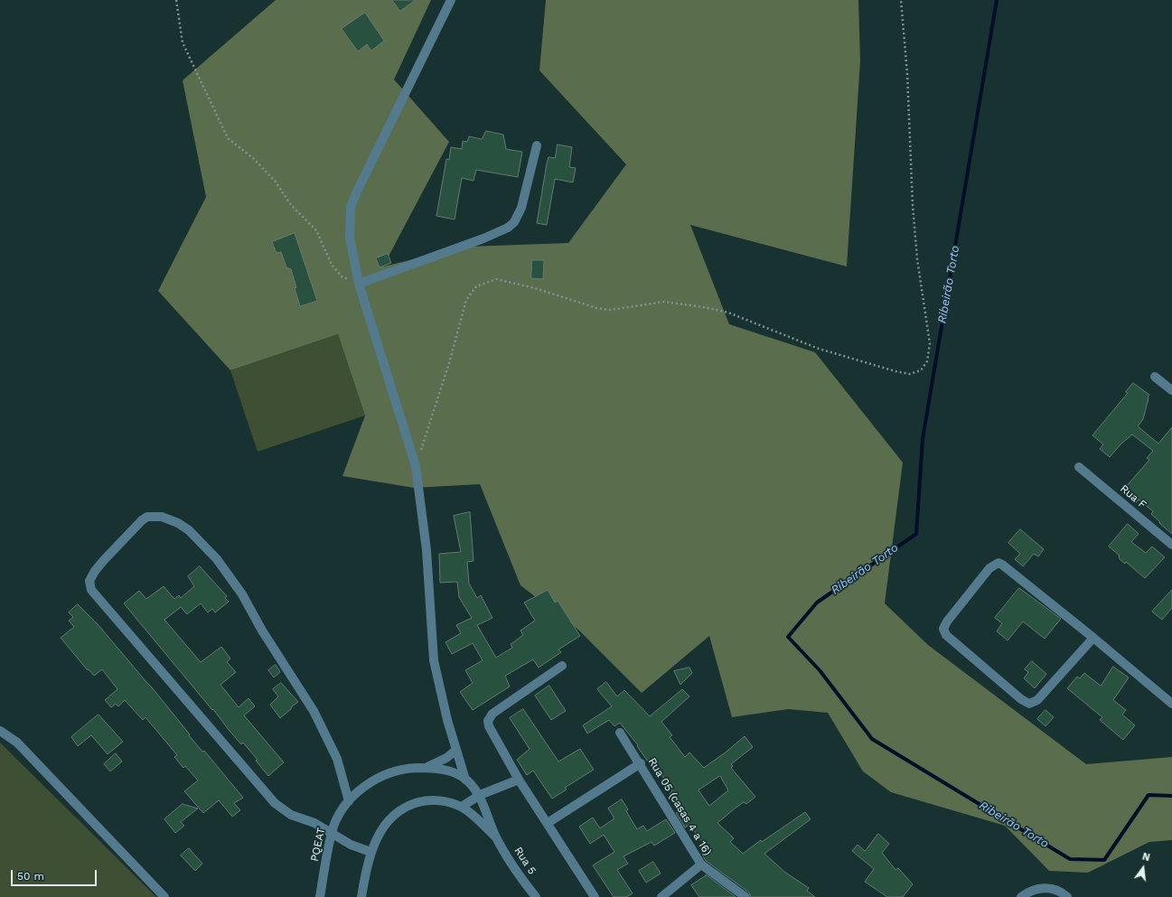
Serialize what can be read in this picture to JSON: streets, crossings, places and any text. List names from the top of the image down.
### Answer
{
  "streets": {
    "street": [
      "Rua F",
      "Rua 05 (casas 4 a 16)",
      "PQEAT",
      "Rua 5"
    ]
  },
  "water": ["Ribeirão Torto"],
  "scale_bar": "50 m",
  "north": "top"
}
